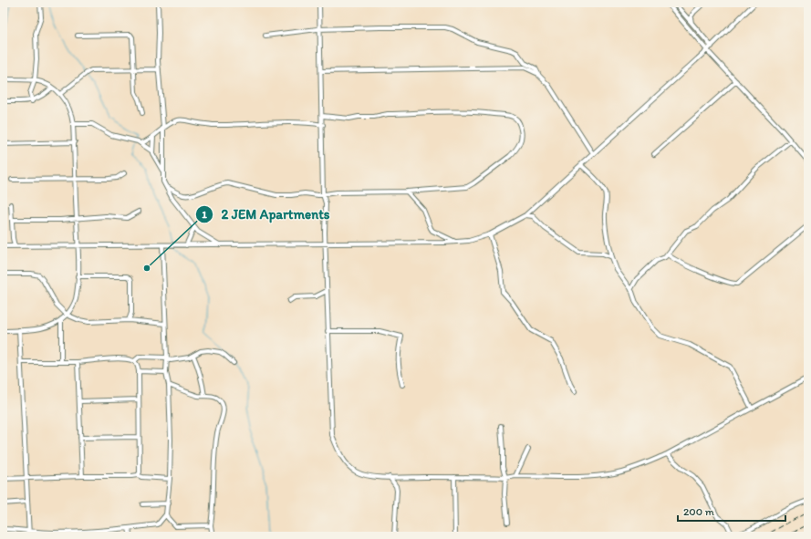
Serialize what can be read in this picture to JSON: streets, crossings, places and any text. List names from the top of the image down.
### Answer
{
  "places": ["2 JEM Apartments"],
  "scale_bar": "200 m"
}
